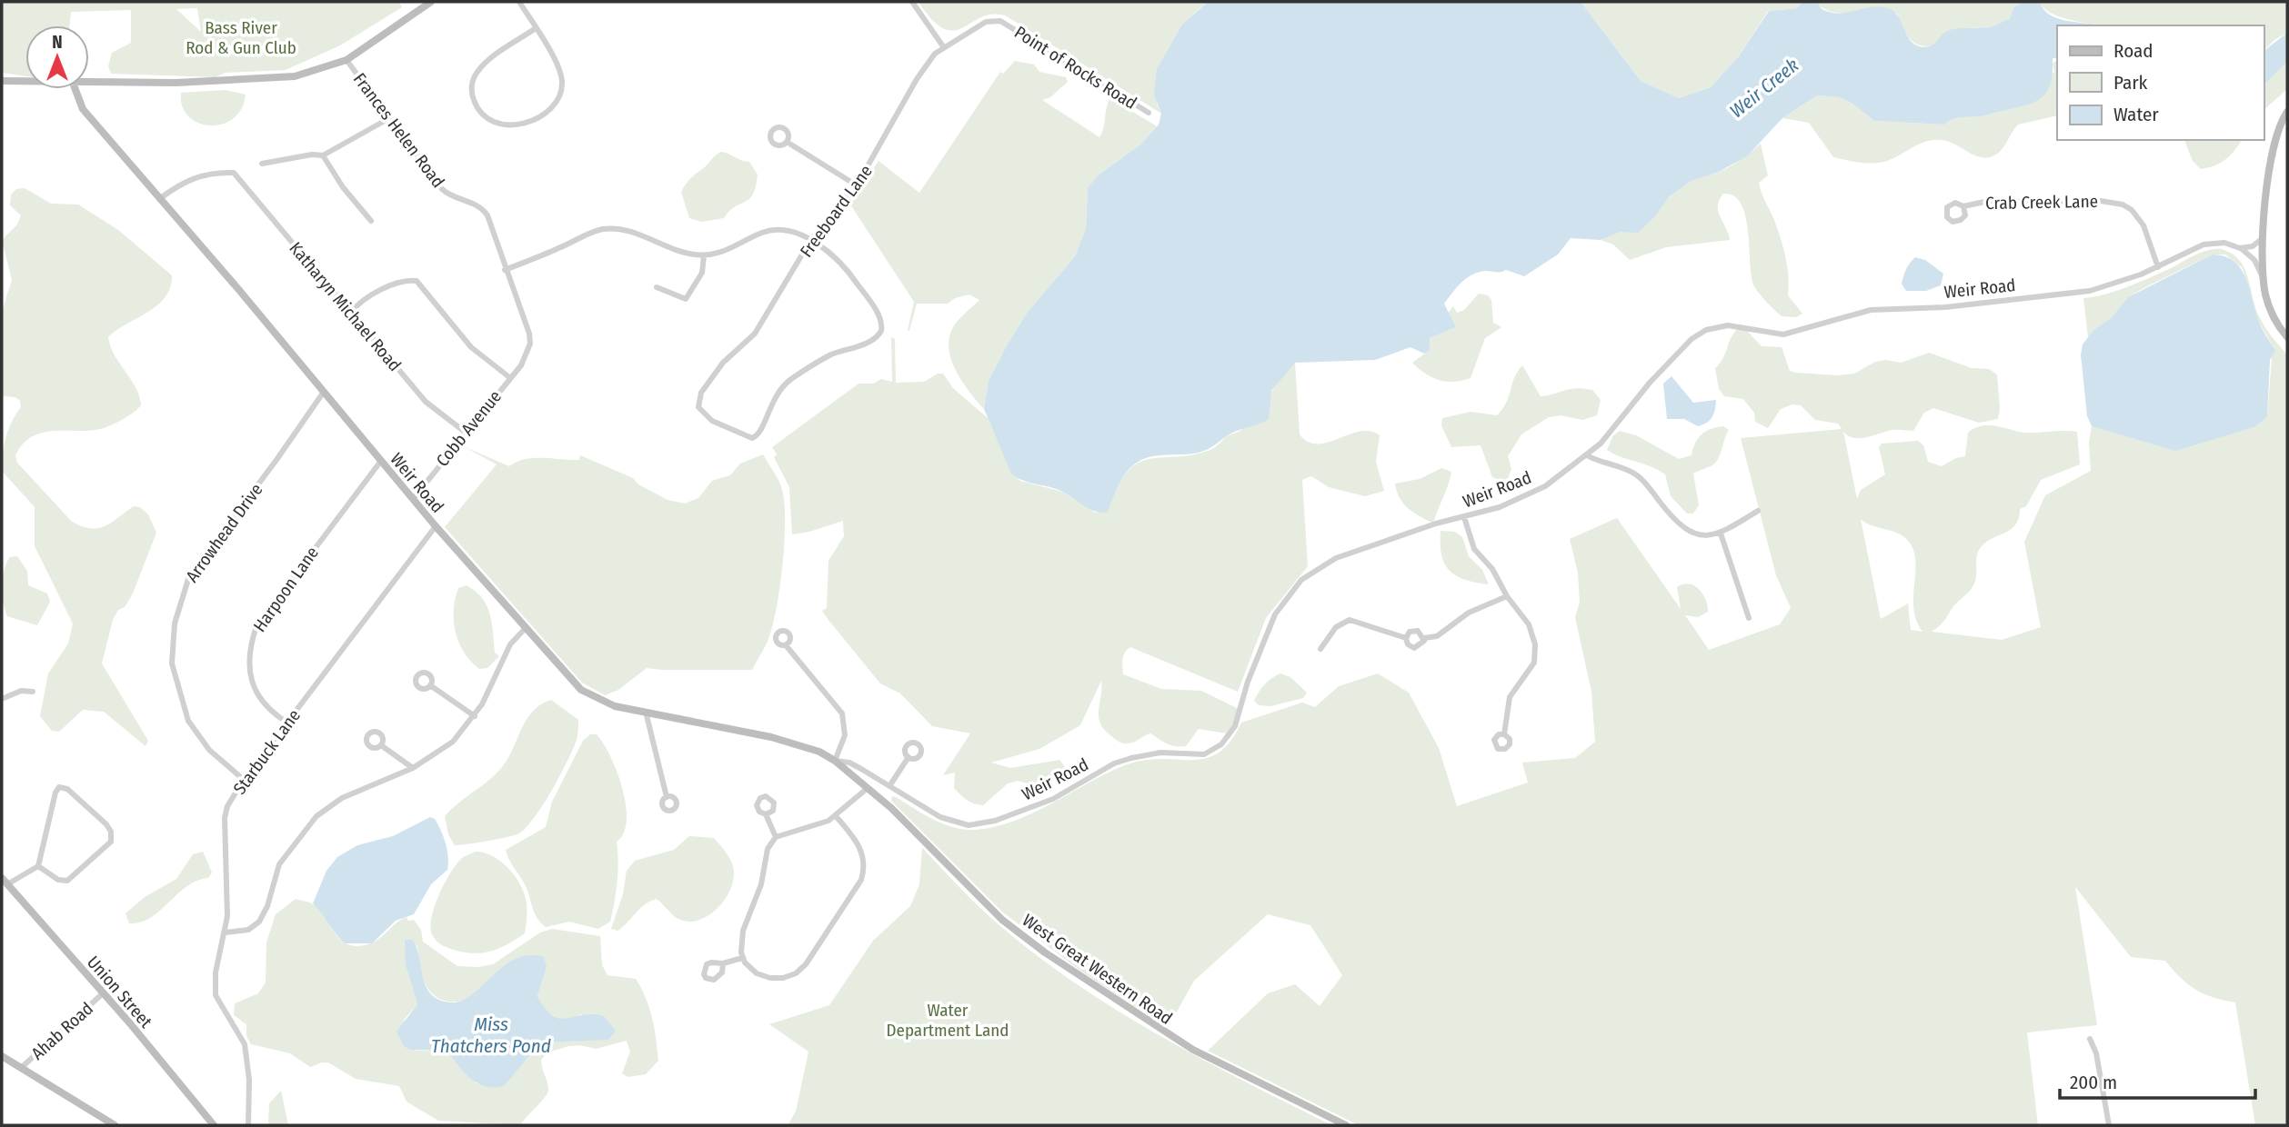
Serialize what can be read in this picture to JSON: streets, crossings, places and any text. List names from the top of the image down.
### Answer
{
  "streets": {
    "street": [
      "Point of Rocks Road",
      "Frances Helen Road",
      "Crab Creek Lane",
      "Freeboard Lane",
      "Weir Road",
      "Katharyn Michael Road",
      "Cobb Avenue",
      "Arrowhead Drive",
      "Harpoon Lane",
      "Starbuck Lane",
      "West Great Western Road",
      "Union Street",
      "Ahab Road"
    ]
  },
  "crossings": [
    ["Point of Rocks Road", "Freeboard Lane"],
    ["Frances Helen Road", "Cobb Avenue"],
    ["Crab Creek Lane", "Weir Road"],
    ["Weir Road", "Katharyn Michael Road"],
    ["Weir Road", "Cobb Avenue"],
    ["Weir Road", "Arrowhead Drive"],
    ["Weir Road", "Harpoon Lane"],
    ["Weir Road", "Starbuck Lane"],
    ["Weir Road", "West Great Western Road"],
    ["Katharyn Michael Road", "Cobb Avenue"],
    ["Arrowhead Drive", "Starbuck Lane"],
    ["Harpoon Lane", "Starbuck Lane"],
    ["Union Street", "Ahab Road"]
  ],
  "water": ["Weir Creek", "Miss Thatchers Pond"],
  "parks": ["Bass River Rod & Gun Club", "Water Department Land"],
  "legend": ["Road", "Park", "Water"],
  "scale_bar": "200 m",
  "north": "top"
}
